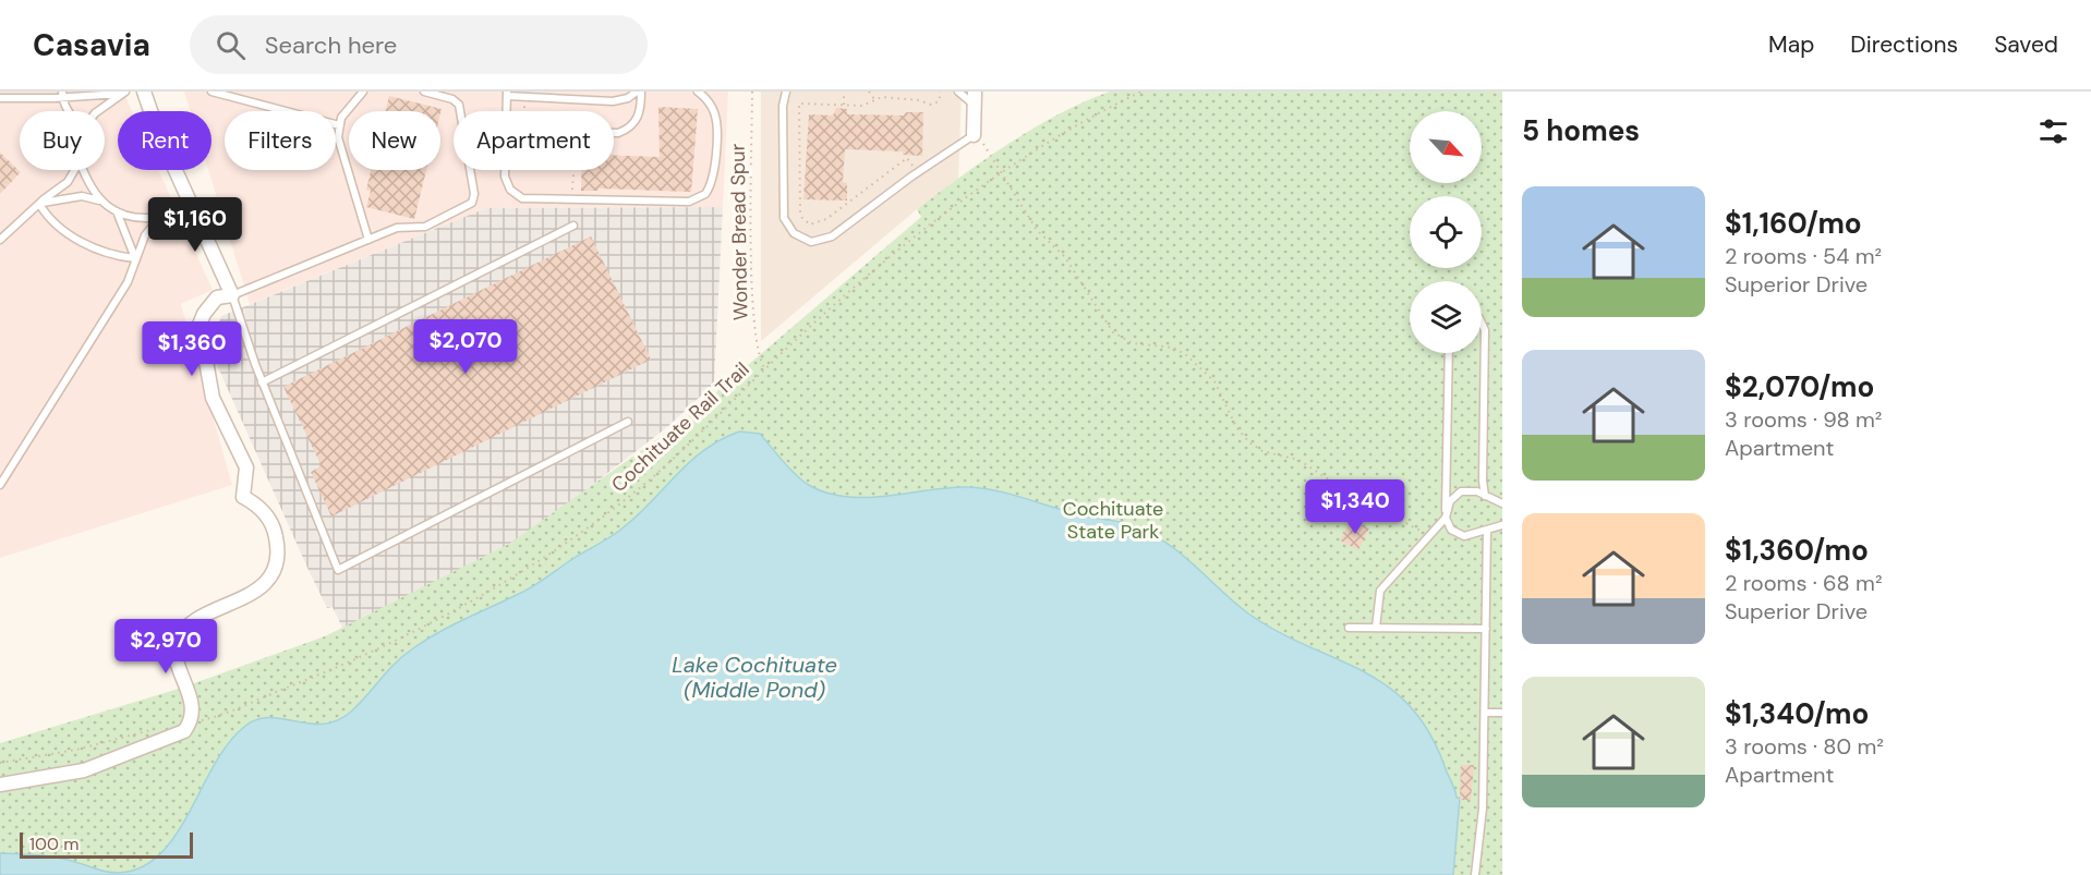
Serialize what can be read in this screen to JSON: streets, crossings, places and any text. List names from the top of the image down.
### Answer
{
  "streets": {
    "path": ["Wonder Bread Spur", "Cochituate Rail Trail"]
  },
  "crossings": [
    ["Wonder Bread Spur", "Cochituate Rail Trail"]
  ],
  "water": ["Lake Cochituate (Middle Pond)"],
  "parks": ["Cochituate State Park"],
  "scale_bar": "100 m",
  "north": "bottom right",
  "page": {
    "header": "Casavia",
    "search": "Search here",
    "nav": ["Map", "Directions", "Saved"],
    "heading": "5 homes",
    "chip": [
      "Buy",
      "Rent",
      "Filters",
      "New",
      "Apartment"
    ],
    "list": [
      {
        "name": "$1,160/mo",
        "note": "2 rooms · 54 m² · Superior Drive"
      },
      {
        "name": "$2,070/mo",
        "note": "3 rooms · 98 m² · Apartment"
      },
      {
        "name": "$1,360/mo",
        "note": "2 rooms · 68 m² · Superior Drive"
      },
      {
        "name": "$1,340/mo",
        "note": "3 rooms · 80 m² · Apartment"
      }
    ],
    "price": [
      "$1,160",
      "$2,070",
      "$1,360",
      "$1,340",
      "$2,970"
    ],
    "scale": "100 m"
  }
}
